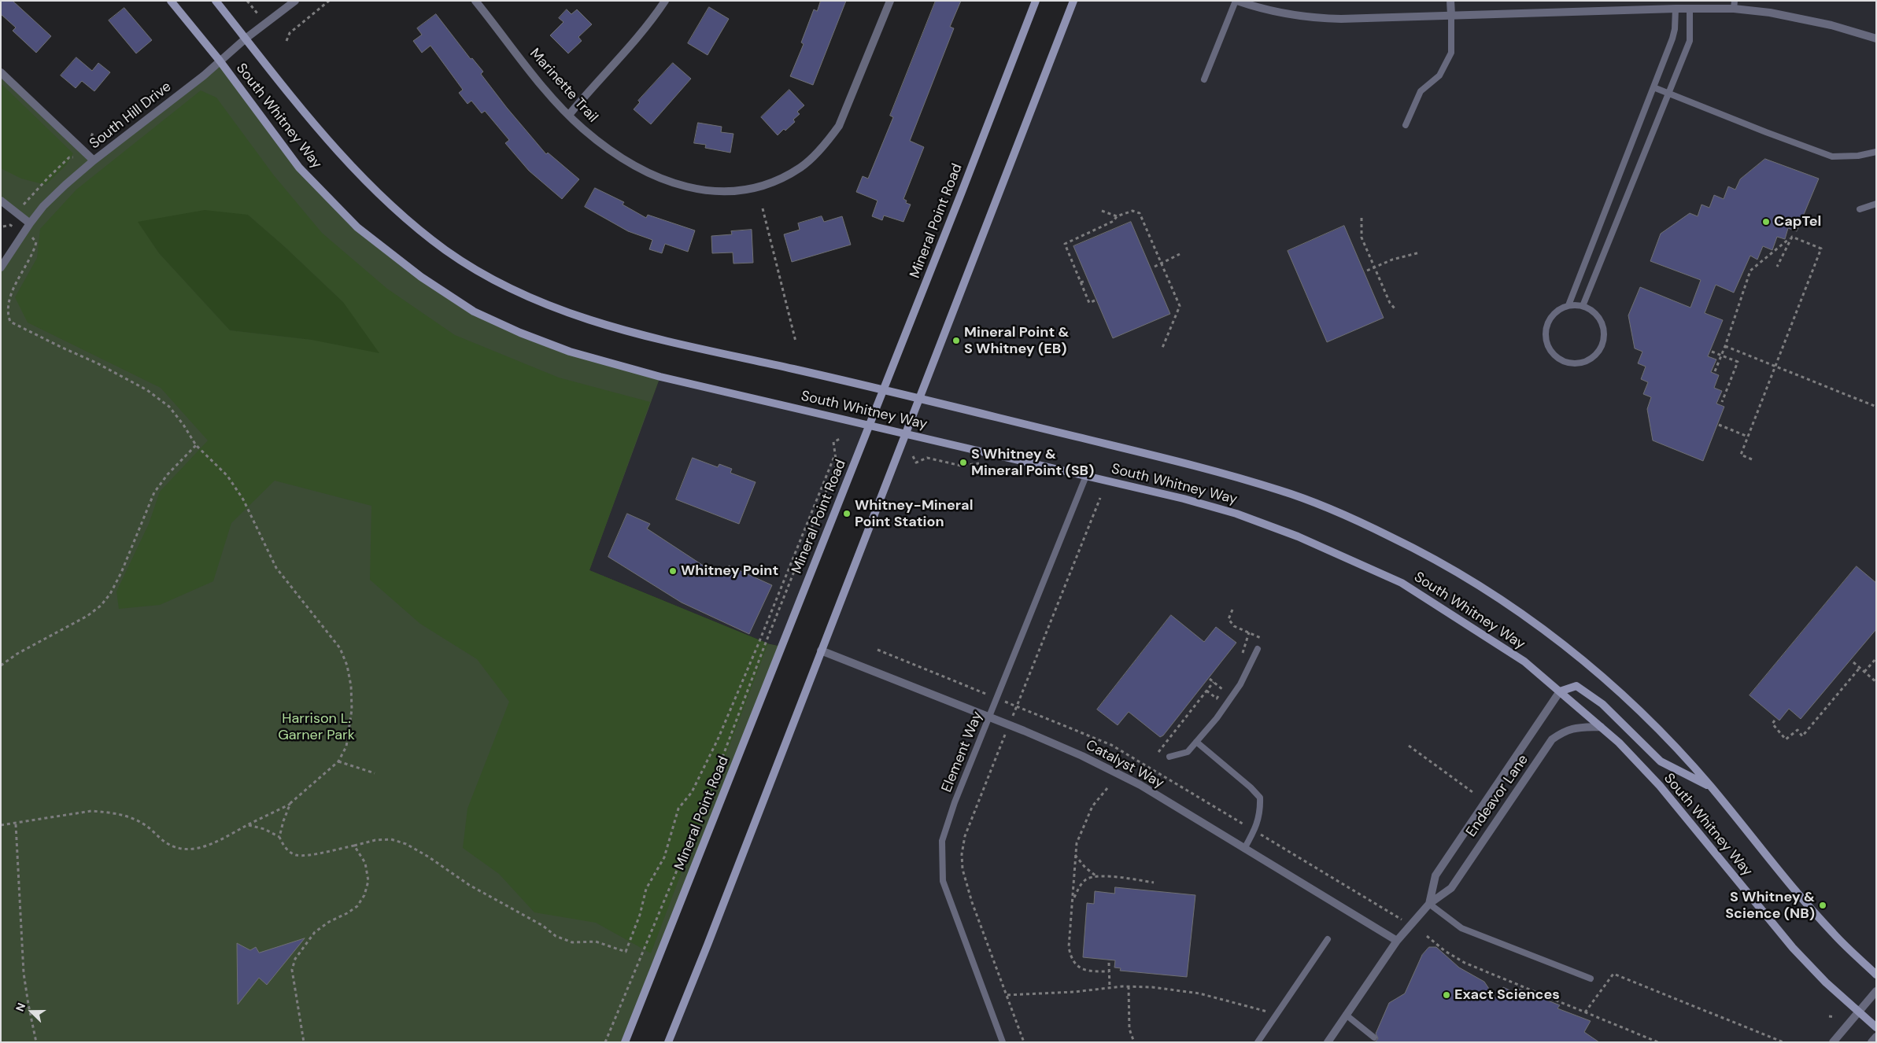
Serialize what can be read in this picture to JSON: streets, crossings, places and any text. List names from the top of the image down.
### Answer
{
  "streets": {
    "main road": ["South Whitney Way", "Mineral Point Road"],
    "street": [
      "Marinette Trail",
      "South Hill Drive",
      "Catalyst Way",
      "Endeavor Lane"
    ],
    "lane": ["Element Way"]
  },
  "crossings": [
    ["South Hill Drive", "South Whitney Way"],
    ["South Whitney Way", "Mineral Point Road"],
    ["South Whitney Way", "Element Way"],
    ["South Whitney Way", "Endeavor Lane"],
    ["Element Way", "Catalyst Way"],
    ["Catalyst Way", "Endeavor Lane"]
  ],
  "parks": ["Harrison L. Garner Park"],
  "places": [
    "CapTel",
    "Mineral Point & S Whitney (EB)",
    "S Whitney & Mineral Point (SB)",
    "Whitney-Mineral Point Station",
    "Whitney Point",
    "S Whitney & Science (NB)",
    "Exact Sciences"
  ],
  "north": "left"
}
